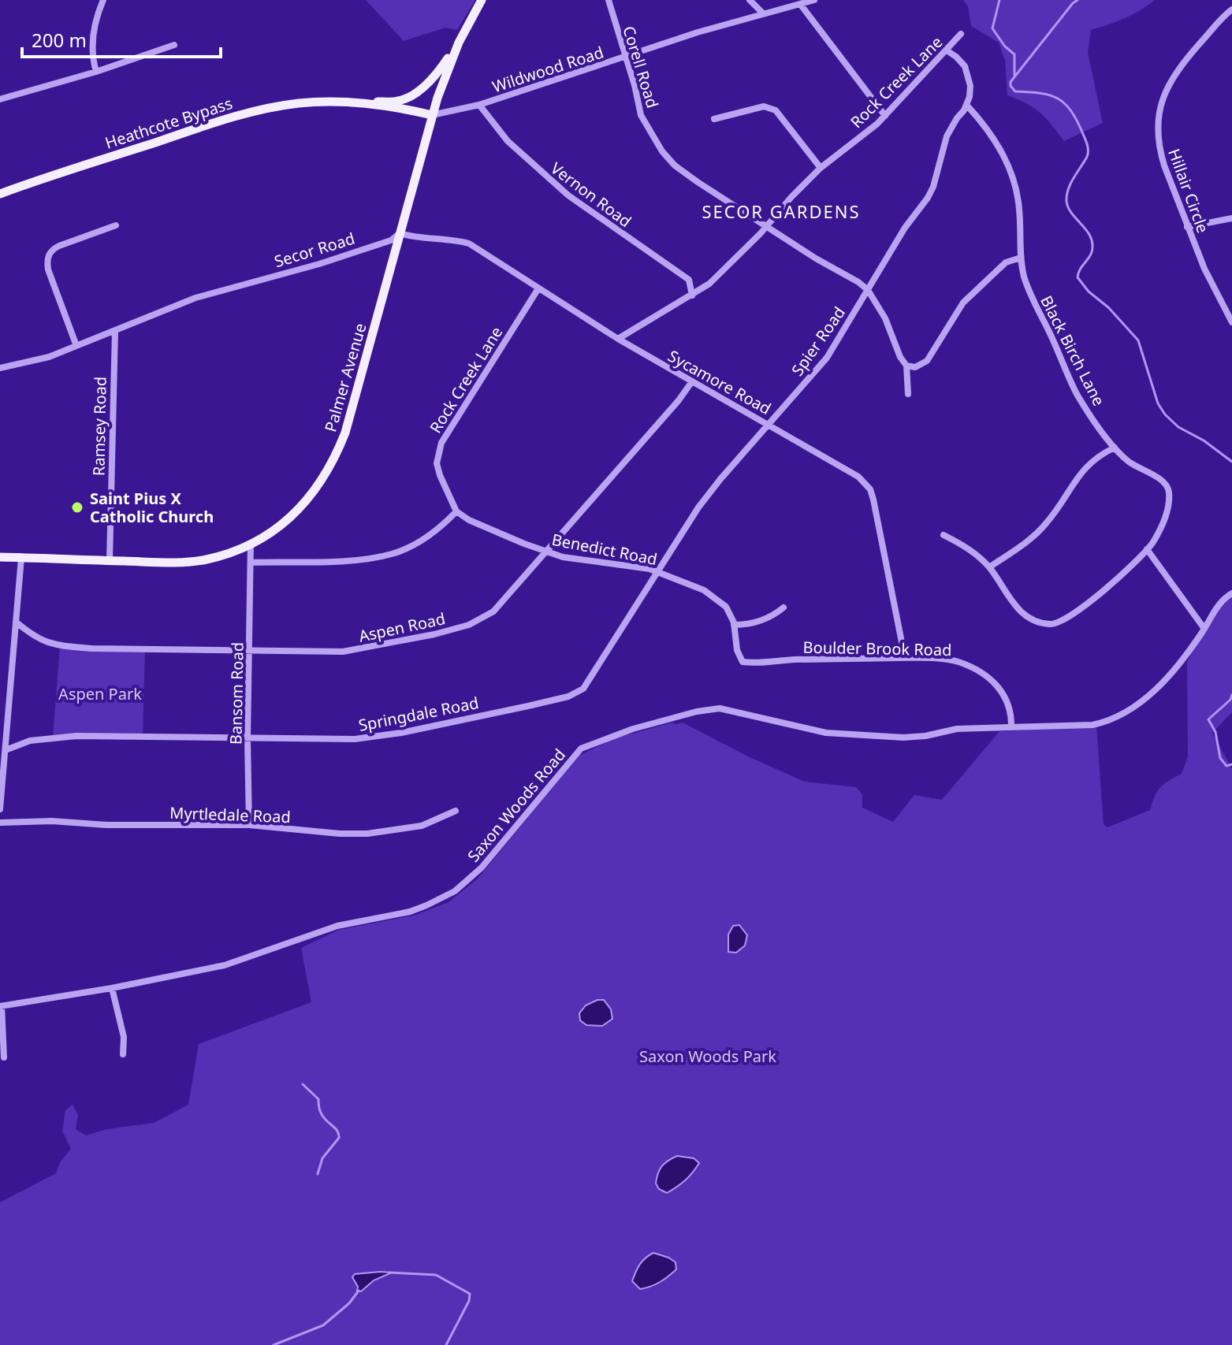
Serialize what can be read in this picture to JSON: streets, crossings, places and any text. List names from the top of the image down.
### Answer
{
  "streets": {
    "main road": ["Heathcote Bypass", "Palmer Avenue"],
    "street": [
      "Corell Road",
      "Wildwood Road",
      "Rock Creek Lane",
      "Hillair Circle",
      "Vernon Road",
      "Secor Road",
      "Spier Road",
      "Black Birch Lane",
      "Sycamore Road",
      "Ramsey Road",
      "Benedict Road",
      "Aspen Road",
      "Boulder Brook Road",
      "Bansom Road",
      "Springdale Road",
      "Saxon Woods Road",
      "Myrtledale Road"
    ]
  },
  "crossings": [
    ["Corell Road", "Wildwood Road"],
    ["Corell Road", "Rock Creek Lane"],
    ["Corell Road", "Spier Road"],
    ["Wildwood Road", "Vernon Road"],
    ["Rock Creek Lane", "Vernon Road"],
    ["Rock Creek Lane", "Sycamore Road"],
    ["Rock Creek Lane", "Benedict Road"],
    ["Secor Road", "Palmer Avenue"],
    ["Secor Road", "Sycamore Road"],
    ["Secor Road", "Ramsey Road"],
    ["Spier Road", "Black Birch Lane"],
    ["Spier Road", "Sycamore Road"],
    ["Spier Road", "Benedict Road"],
    ["Spier Road", "Springdale Road"],
    ["Palmer Avenue", "Sycamore Road"],
    ["Palmer Avenue", "Ramsey Road"],
    ["Sycamore Road", "Aspen Road"],
    ["Sycamore Road", "Boulder Brook Road"],
    ["Benedict Road", "Aspen Road"],
    ["Benedict Road", "Boulder Brook Road"],
    ["Benedict Road", "Springdale Road"],
    ["Aspen Road", "Bansom Road"],
    ["Boulder Brook Road", "Saxon Woods Road"],
    ["Bansom Road", "Springdale Road"],
    ["Bansom Road", "Myrtledale Road"]
  ],
  "districts": ["SECOR GARDENS"],
  "parks": ["Aspen Park", "Saxon Woods Park"],
  "places": ["Saint Pius X Catholic Church"],
  "scale_bar": "200 m"
}
